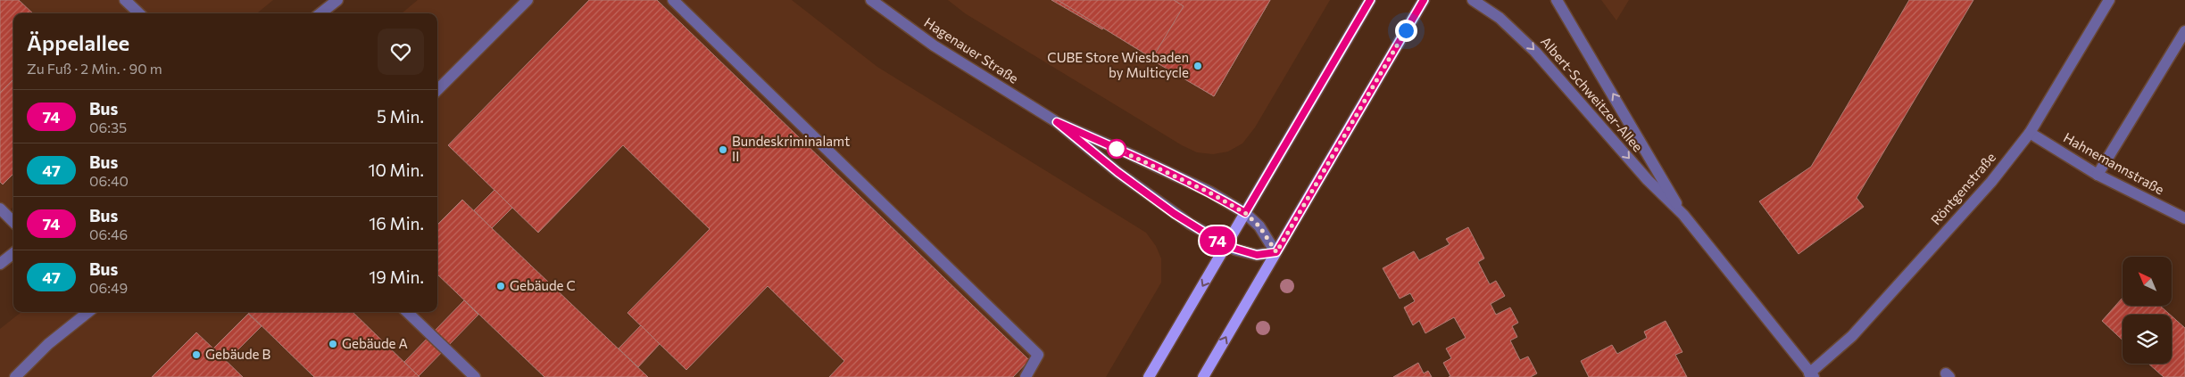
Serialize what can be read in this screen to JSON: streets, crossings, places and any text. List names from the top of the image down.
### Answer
{
  "streets": {
    "street": [
      "Hagenauer Straße",
      "Albert-Schweitzer-Allee",
      "Hahnemannstraße",
      "Röntgenstraße"
    ]
  },
  "crossings": [
    ["Albert-Schweitzer-Allee", "Röntgenstraße"],
    ["Hahnemannstraße", "Röntgenstraße"]
  ],
  "places": [
    "CUBE Store Wiesbaden by Multicycle",
    "Bundeskriminalamt II",
    "Gebäude C",
    "Gebäude A",
    "Gebäude B"
  ],
  "lines": ["bus line 74"],
  "north": "top left",
  "page": {
    "on_map": "74",
    "heading": ["Äppelallee", "Zu Fuß · 2 Min. · 90 m"],
    "list": [
      {
        "mark": "74",
        "name": "Bus",
        "note": "06:35",
        "value": "5 Min."
      },
      {
        "mark": "47",
        "name": "Bus",
        "note": "06:40",
        "value": "10 Min."
      },
      {
        "mark": "74",
        "name": "Bus",
        "note": "06:46",
        "value": "16 Min."
      },
      {
        "mark": "47",
        "name": "Bus",
        "note": "06:49",
        "value": "19 Min."
      }
    ]
  }
}
